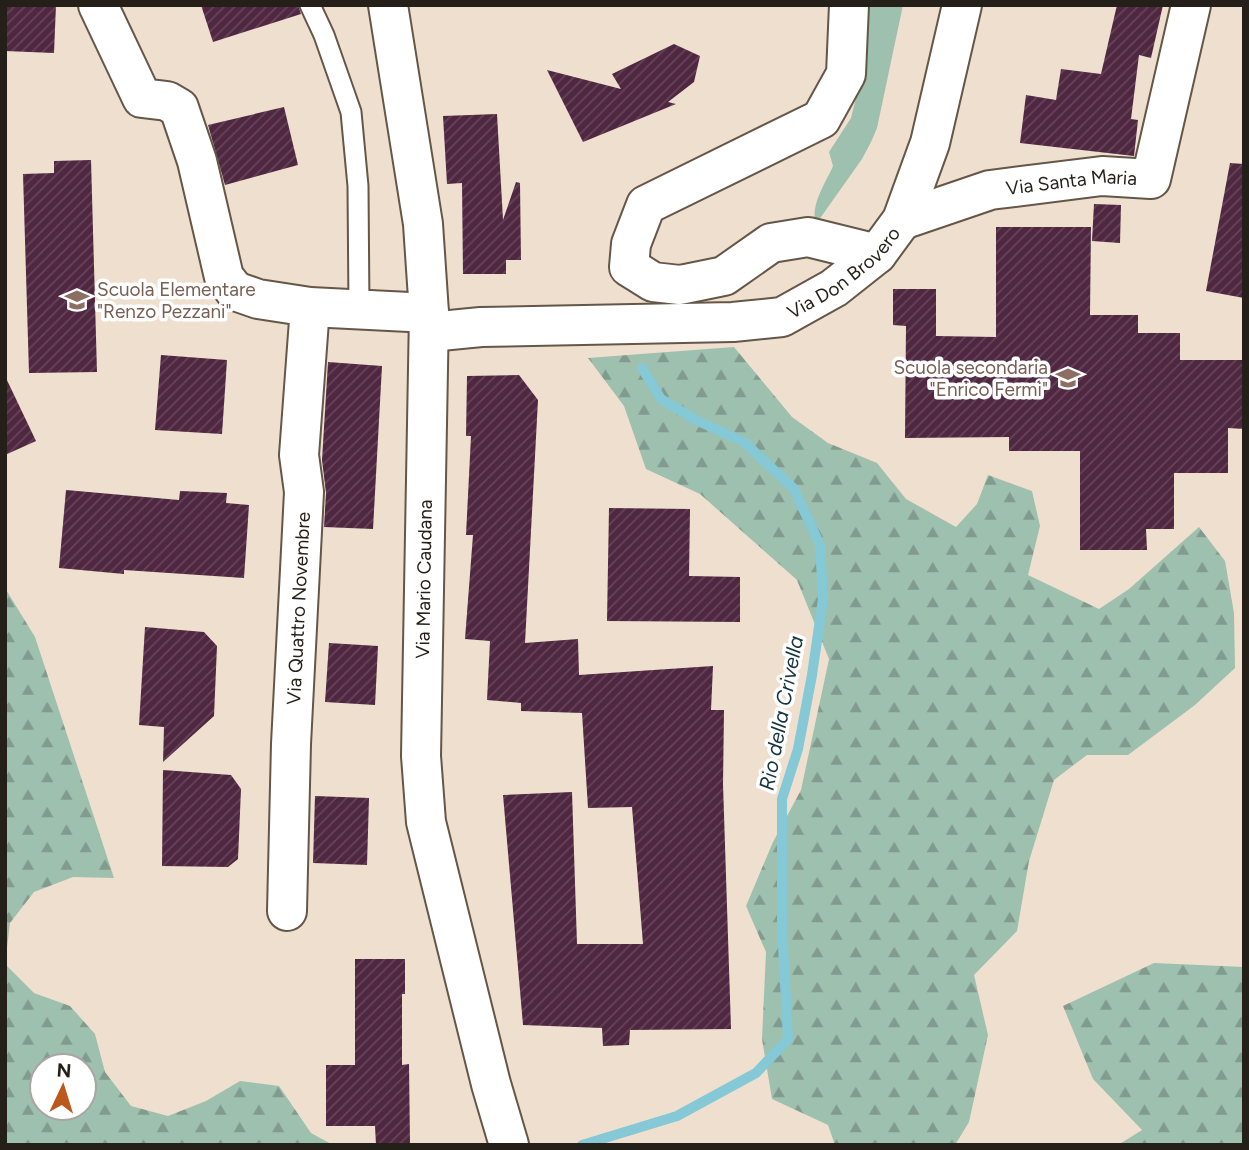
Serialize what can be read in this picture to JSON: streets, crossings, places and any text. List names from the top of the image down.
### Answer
{
  "streets": {
    "street": [
      "Via Santa Maria",
      "Via Don Brovero",
      "Via Mario Caudana",
      "Via Quattro Novembre"
    ]
  },
  "crossings": [
    ["Via Santa Maria", "Via Don Brovero"],
    ["Via Don Brovero", "Via Mario Caudana"]
  ],
  "water": ["Rio della Crivella"],
  "places": {
    "school or university": ["Scuola Elementare \"Renzo Pezzani\"", "Scuola secondaria \"Enrico Fermi\""]
  },
  "north": "top"
}
